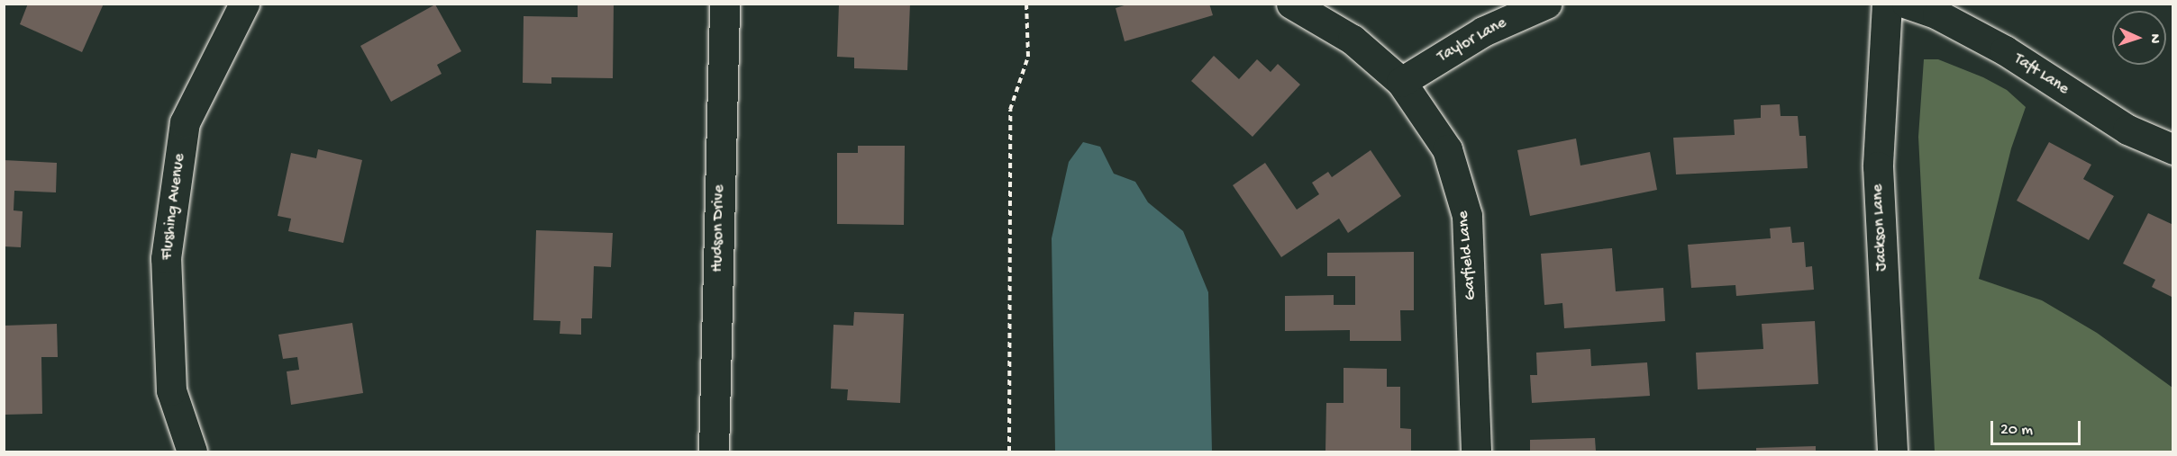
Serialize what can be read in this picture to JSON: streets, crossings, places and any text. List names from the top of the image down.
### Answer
{
  "streets": {
    "street": [
      "Taylor Lane",
      "Taft Lane",
      "Flushing Avenue",
      "Jackson Lane",
      "Hudson Drive",
      "Garfield Lane"
    ]
  },
  "crossings": [
    ["Taylor Lane", "Garfield Lane"]
  ],
  "scale_bar": "20 m",
  "north": "right"
}
